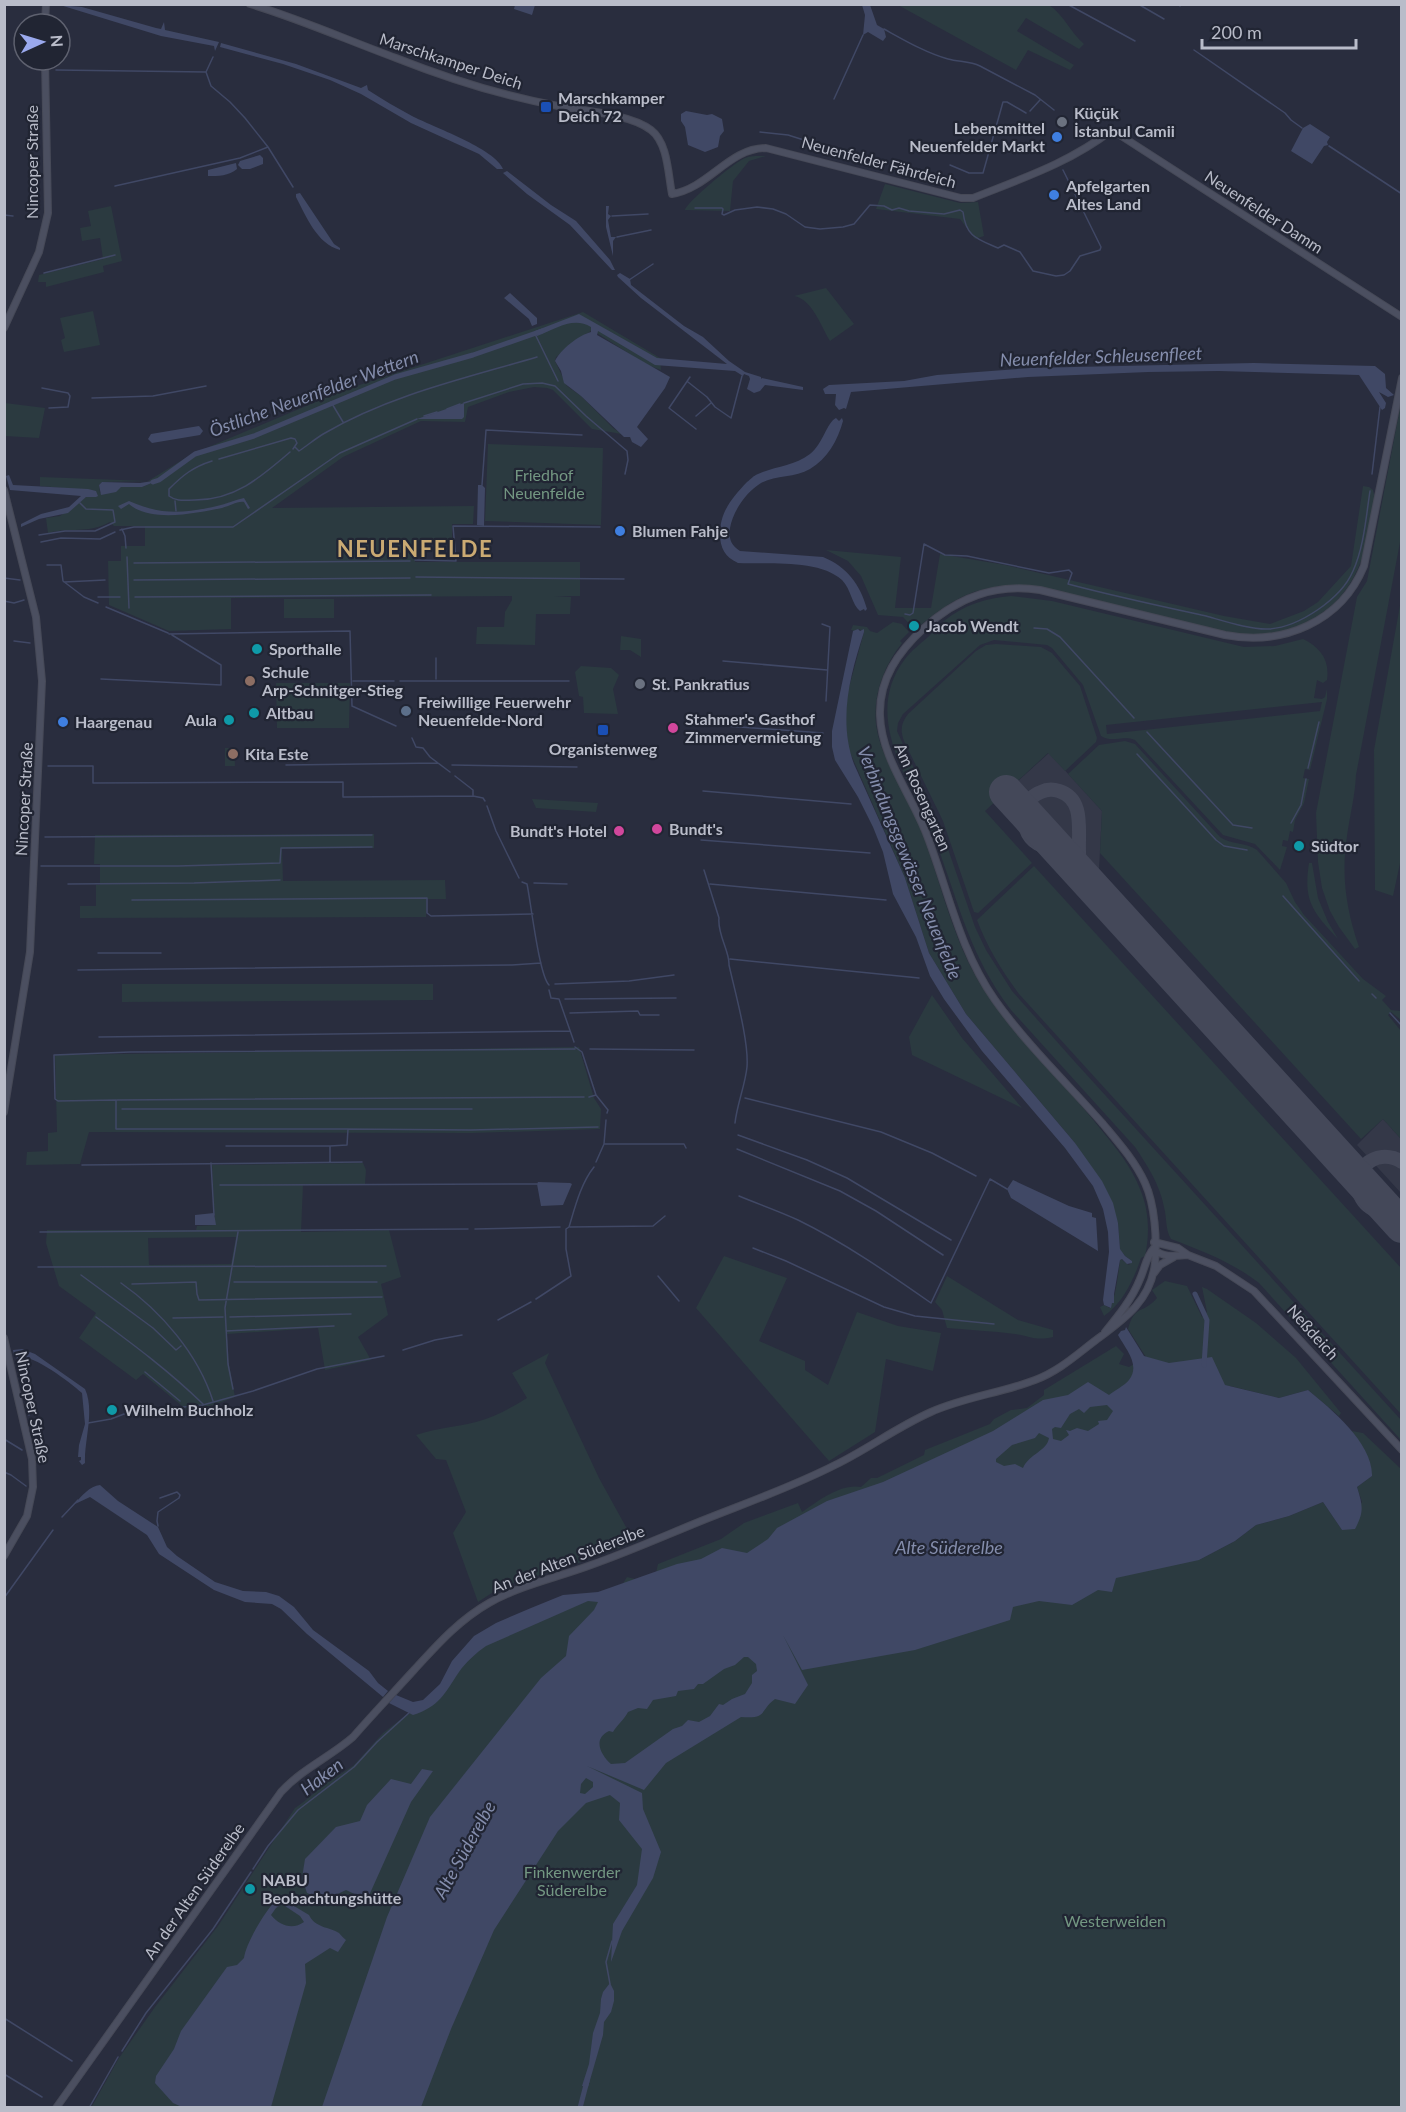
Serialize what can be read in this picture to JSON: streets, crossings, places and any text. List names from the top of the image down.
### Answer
{
  "streets": {
    "main road": [
      "Marschkamper Deich",
      "Nincoper Straße",
      "Neuenfelder Fährdeich",
      "Neuenfelder Damm",
      "Am Rosengarten",
      "Neßdeich",
      "An der Alten Süderelbe"
    ]
  },
  "crossings": [
    ["Marschkamper Deich", "Neuenfelder Fährdeich"],
    ["Neuenfelder Fährdeich", "Neuenfelder Damm"],
    ["Am Rosengarten", "Neßdeich"],
    ["Am Rosengarten", "An der Alten Süderelbe"],
    ["Neßdeich", "An der Alten Süderelbe"]
  ],
  "districts": ["NEUENFELDE"],
  "water": [
    "Neuenfelder Schleusenfleet",
    "Östliche Neuenfelder Wettern",
    "Verbindungsgewässer Neuenfelde",
    "Alte Süderelbe",
    "Haken"
  ],
  "parks": ["Friedhof Neuenfelde", "Finkenwerder Süderelbe", "Westerweiden"],
  "places": {
    "transit": ["Marschkamper Deich 72", "Organistenweg"],
    "other": [
      "Küçük İstanbul Camii",
      "Lebensmittel Neuenfelder Markt",
      "Apfelgarten Altes Land",
      "Blumen Fahje",
      "Jacob Wendt",
      "Sporthalle",
      "Schule Arp-Schnitger-Stieg",
      "St. Pankratius",
      "Freiwillige Feuerwehr Neuenfelde-Nord",
      "Altbau",
      "Aula",
      "Haargenau",
      "Stahmer's Gasthof Zimmervermietung",
      "Kita Este",
      "Bundt's",
      "Bundt's Hotel",
      "Südtor",
      "Wilhelm Buchholz",
      "NABU Beobachtungshütte"
    ]
  },
  "scale_bar": "200 m",
  "north": "right"
}
